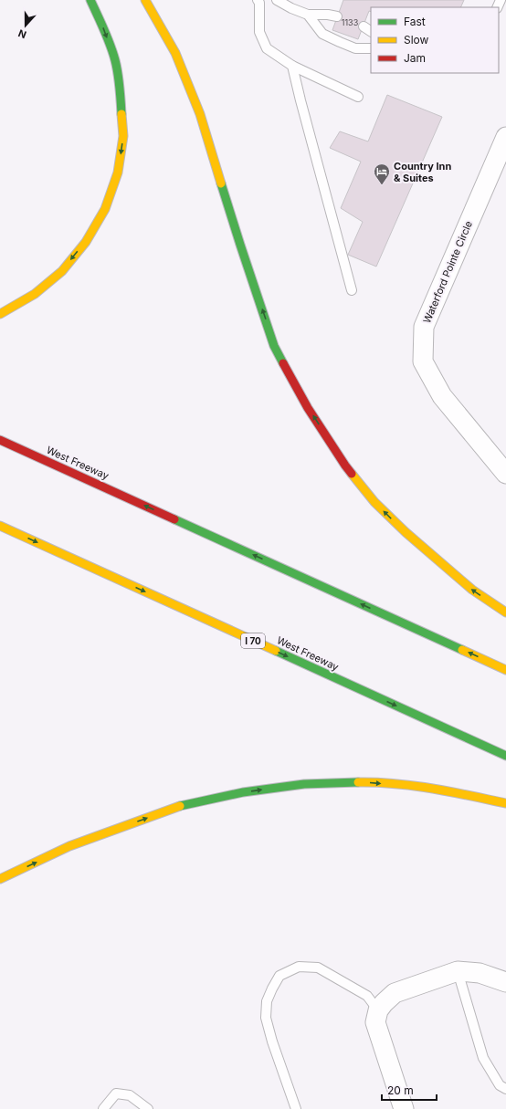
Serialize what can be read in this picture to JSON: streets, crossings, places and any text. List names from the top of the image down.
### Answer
{
  "streets": {
    "highway": ["West Freeway", "I 70"],
    "street": ["Waterford Pointe Circle"]
  },
  "places": {
    "hotel": ["Country Inn & Suites"]
  },
  "house_numbers": ["1133"],
  "legend": ["Fast", "Slow", "Jam"],
  "scale_bar": "20 m",
  "north": "bottom"
}
